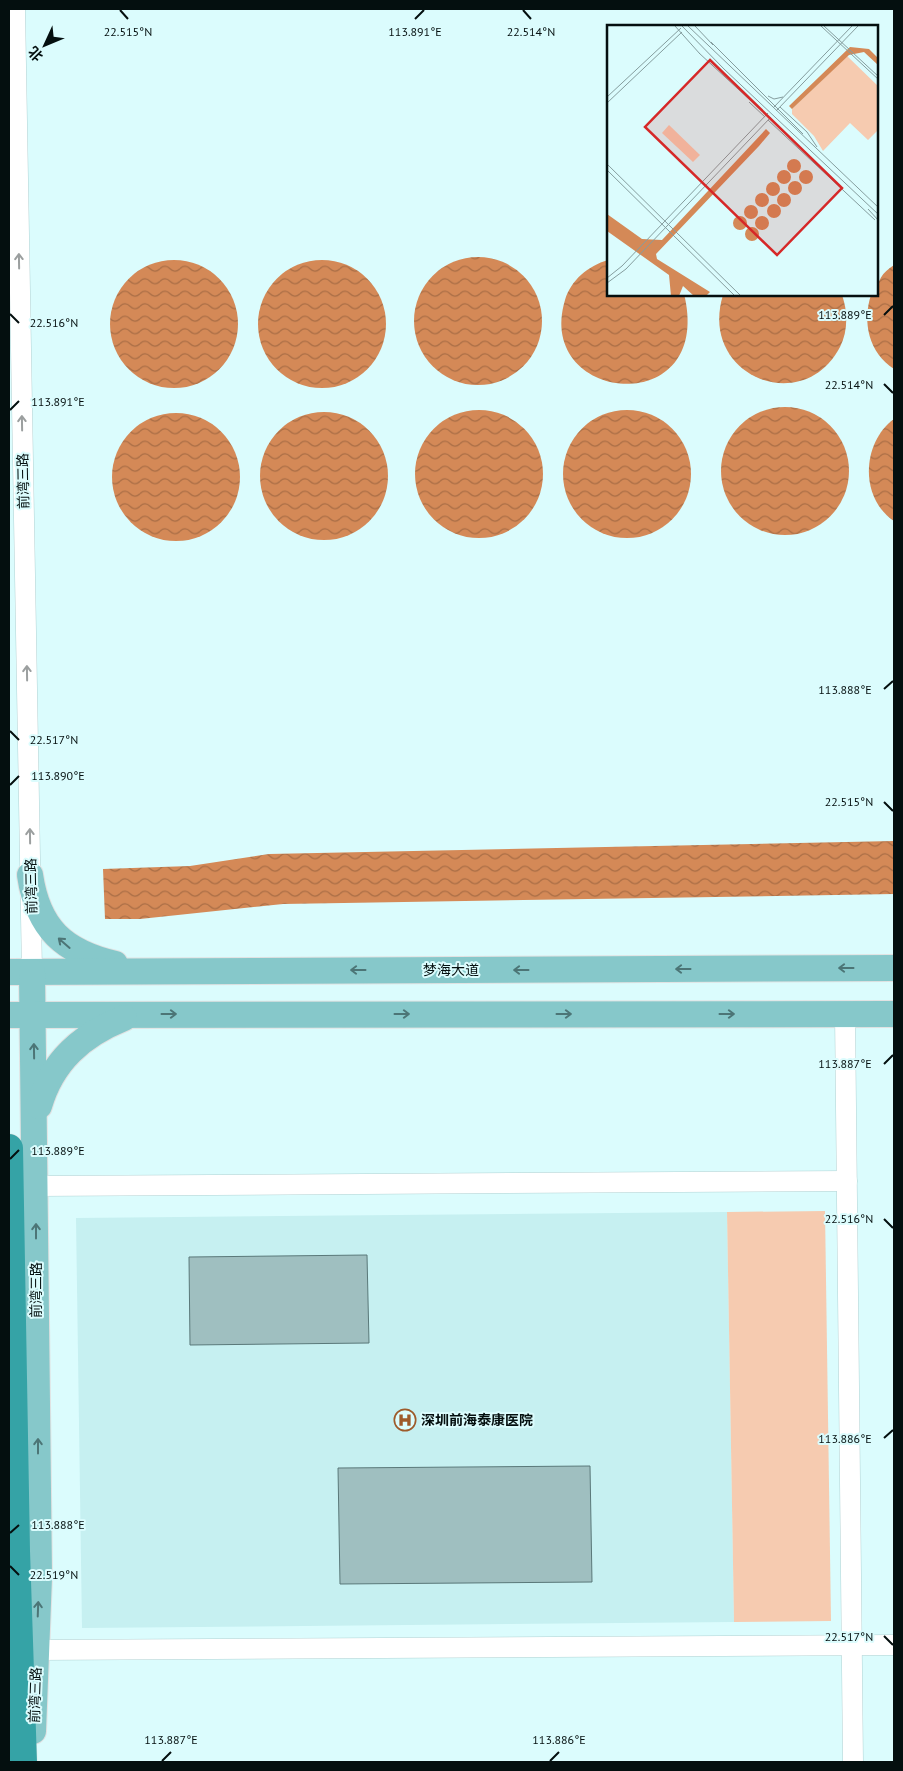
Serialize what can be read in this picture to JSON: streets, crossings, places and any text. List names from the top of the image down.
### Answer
{
  "streets": {
    "main road": ["前湾三路", "梦海大道"]
  },
  "crossings": [
    ["前湾三路", "梦海大道"]
  ],
  "one_way": ["前湾三路"],
  "places": {
    "hospital": ["深圳前海泰康医院"]
  },
  "north": "bottom left",
  "coordinates": [
    "113.891°E",
    "22.515°N",
    "22.514°N",
    "113.889°E",
    "22.516°N",
    "113.888°E",
    "22.517°N",
    "113.890°E",
    "113.887°E",
    "113.886°E",
    "22.519°N"
  ]
}
